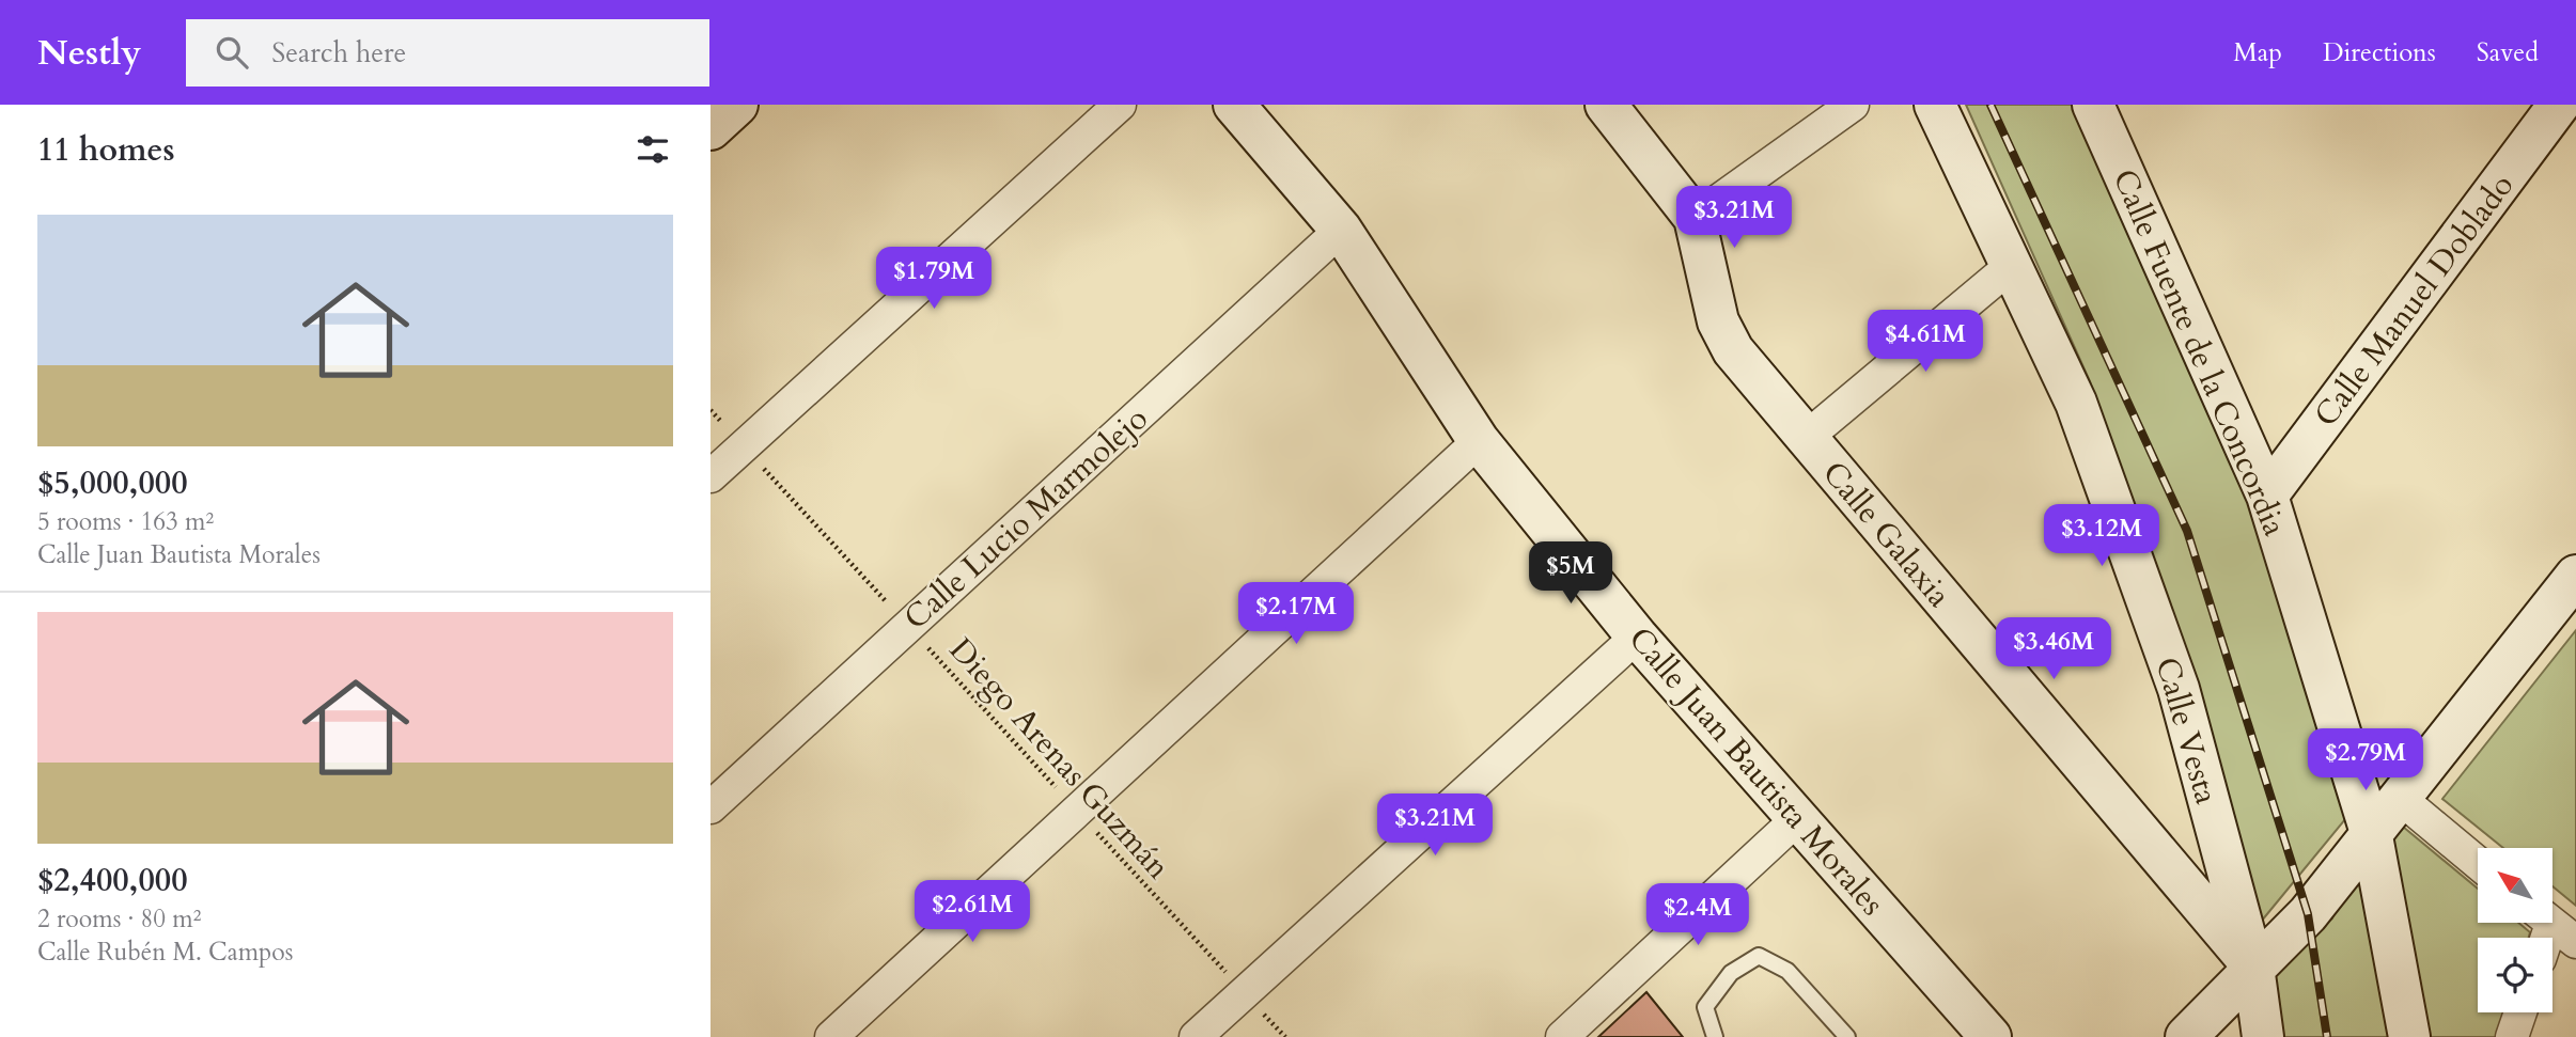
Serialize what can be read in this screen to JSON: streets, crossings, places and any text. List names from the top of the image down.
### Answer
{
  "streets": {
    "street": [
      "Calle Manuel Doblado",
      "Calle Fuente de la Concordia",
      "Calle Lucio Marmolejo",
      "Calle Galaxia",
      "Calle Vesta",
      "Calle Juan Bautista Morales"
    ],
    "path": ["Diego Arenas Guzmán"]
  },
  "crossings": [
    ["Calle Manuel Doblado", "Calle Fuente de la Concordia"],
    ["Calle Lucio Marmolejo", "Diego Arenas Guzmán"],
    ["Calle Lucio Marmolejo", "Calle Juan Bautista Morales"],
    ["Calle Galaxia", "Calle Vesta"]
  ],
  "north": "top left",
  "page": {
    "header": "Nestly",
    "search": "Search here",
    "nav": ["Map", "Directions", "Saved"],
    "heading": "11 homes",
    "price": [
      "$3.21M",
      "$1.79M",
      "$4.61M",
      "$3.12M",
      "$5M",
      "$2.17M",
      "$3.46M",
      "$2.79M",
      "$3.21M",
      "$2.61M",
      "$2.4M"
    ],
    "list": [
      {
        "name": "$5,000,000",
        "note": "5 rooms · 163 m² · Calle Juan Bautista Morales"
      },
      {
        "name": "$2,400,000",
        "note": "2 rooms · 80 m² · Calle Rubén M. Campos"
      }
    ]
  }
}
